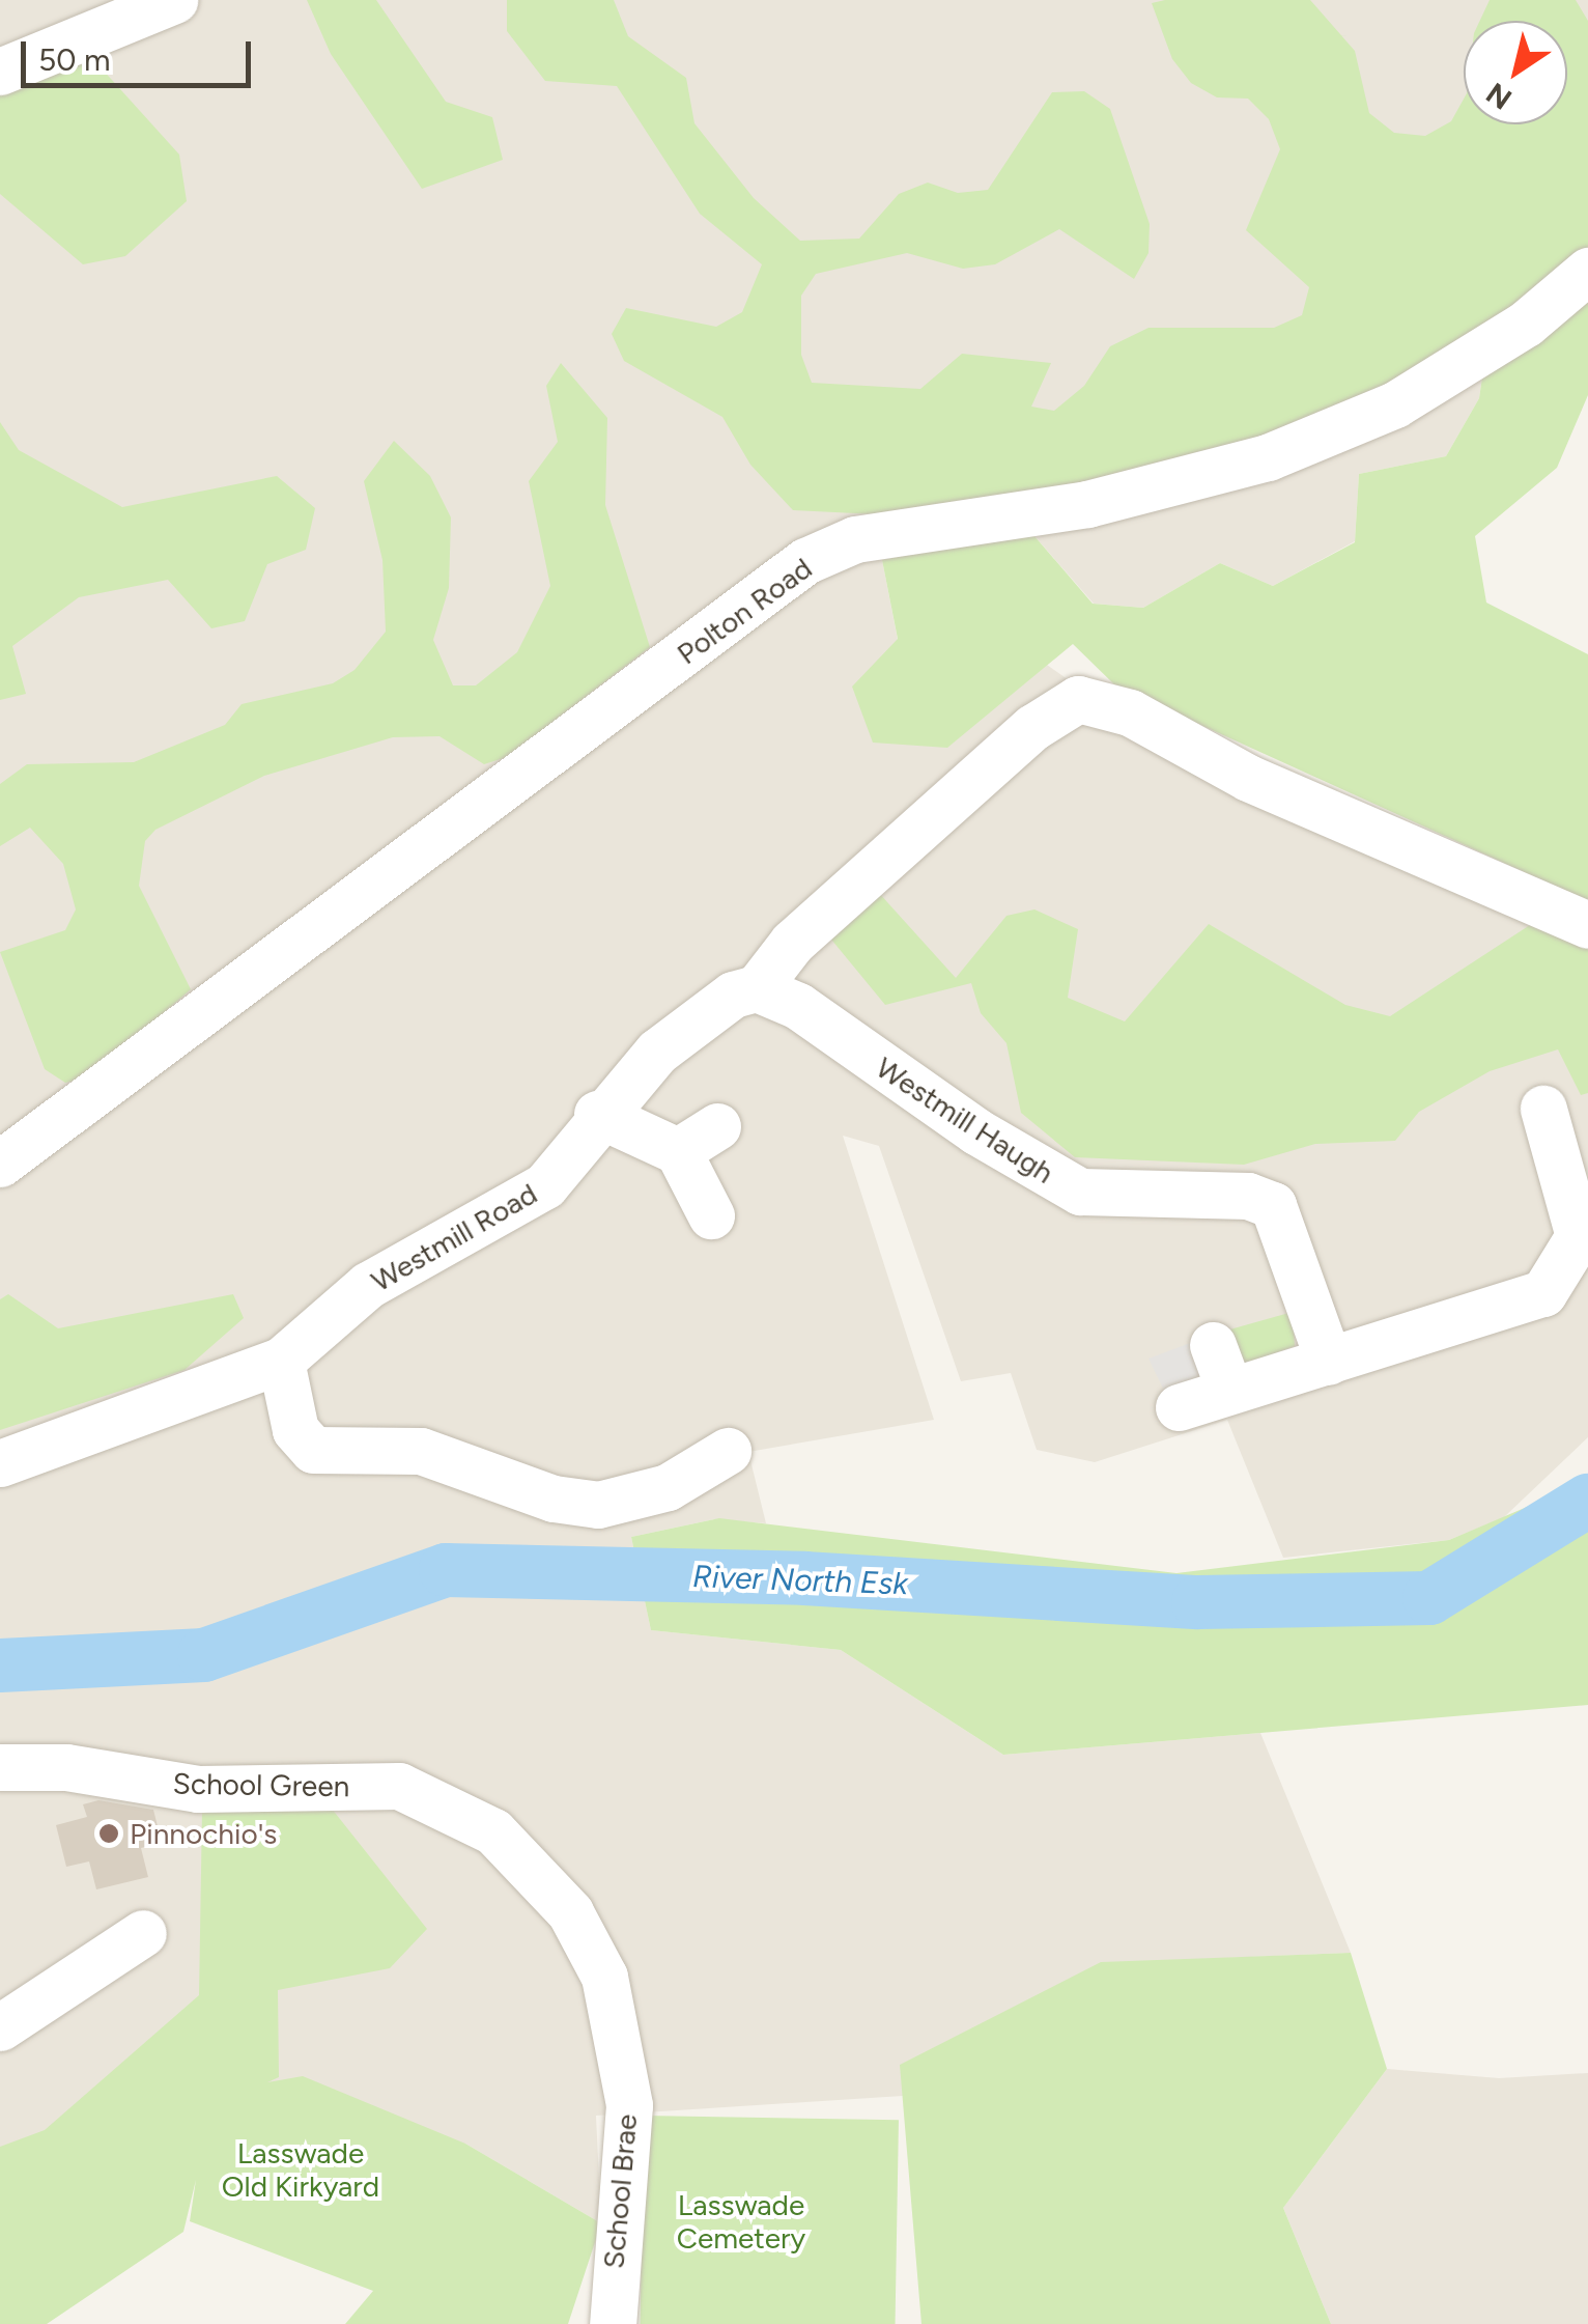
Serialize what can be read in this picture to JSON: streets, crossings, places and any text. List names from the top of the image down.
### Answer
{
  "streets": {
    "street": [
      "Polton Road",
      "Westmill Haugh",
      "Westmill Road",
      "School Green",
      "School Brae"
    ]
  },
  "crossings": [
    ["Westmill Haugh", "Westmill Road"],
    ["School Green", "School Brae"]
  ],
  "water": ["River North Esk"],
  "parks": ["Lasswade Old Kirkyard", "Lasswade Cemetery"],
  "places": ["Pinnochio's"],
  "scale_bar": "50 m",
  "north": "bottom left"
}
